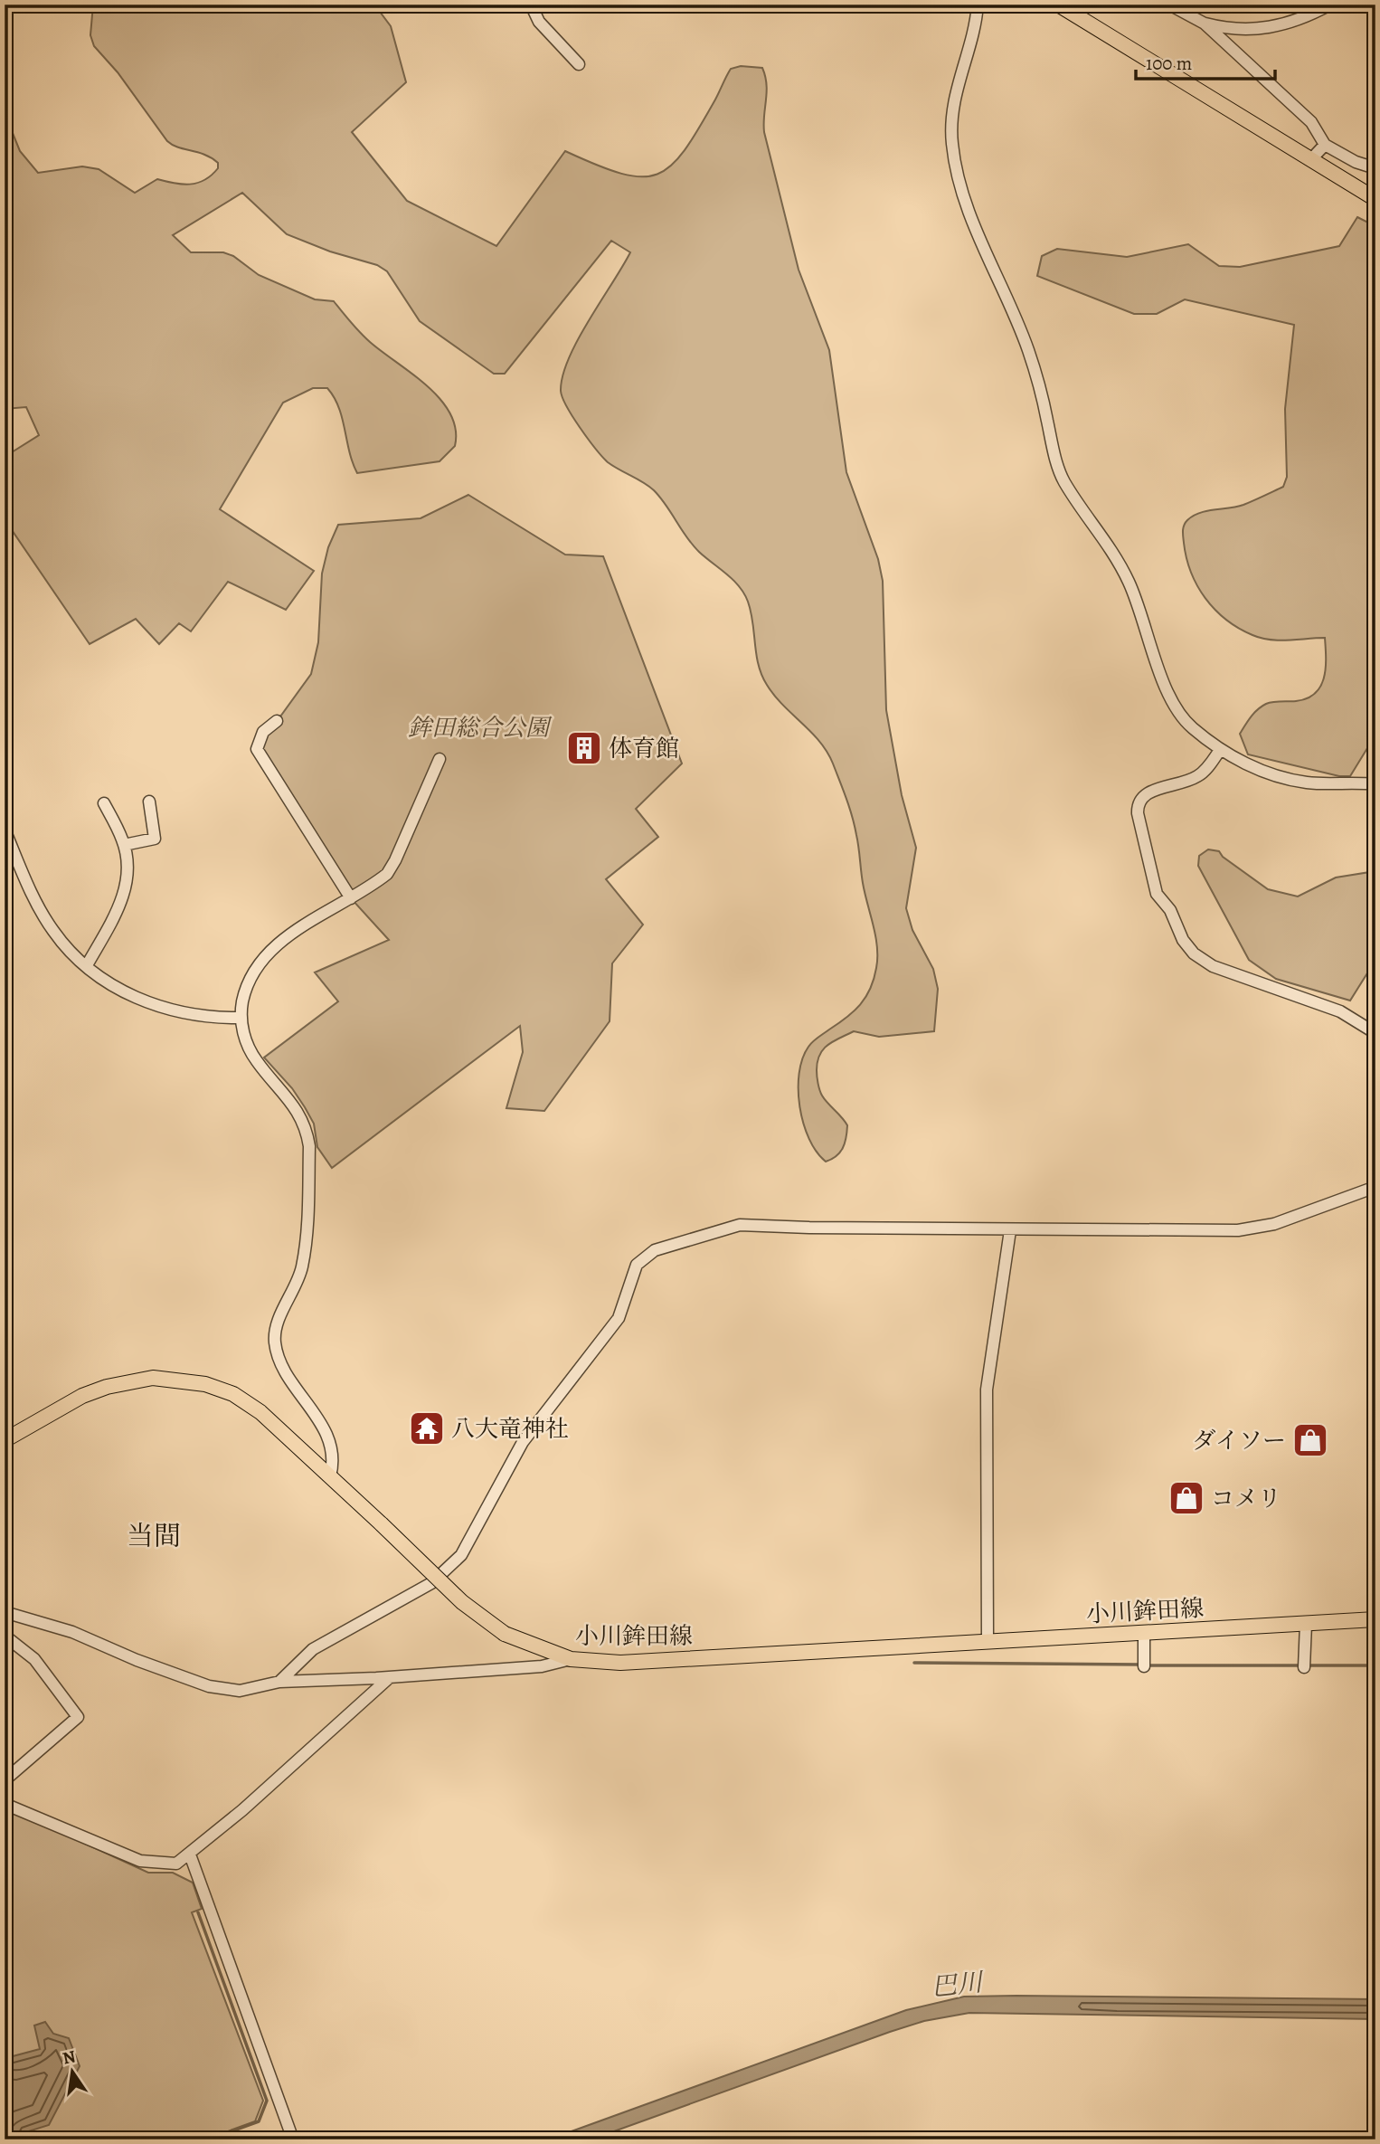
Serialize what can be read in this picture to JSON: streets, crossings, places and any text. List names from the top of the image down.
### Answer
{
  "streets": {
    "main road": ["小川鉾田線"]
  },
  "districts": ["当間"],
  "water": ["巴川"],
  "parks": ["鉾田総合公園"],
  "places": {
    "building": ["体育館"],
    "temple": ["八大竜神社"],
    "shop": ["ダイソー", "コメリ"]
  },
  "scale_bar": "100 m",
  "north": "top"
}
